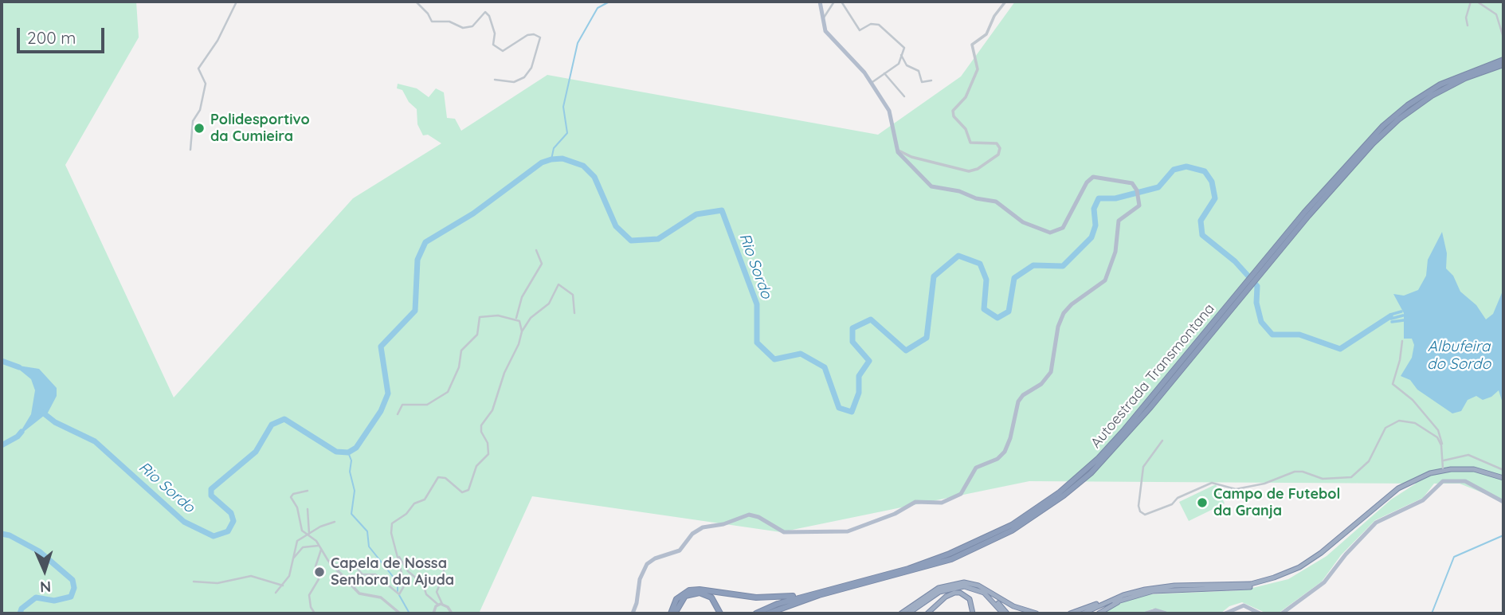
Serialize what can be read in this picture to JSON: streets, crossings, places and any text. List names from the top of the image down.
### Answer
{
  "streets": {
    "highway": ["Autoestrada Transmontana"]
  },
  "water": ["Rio Sordo", "Albufeira do Sordo"],
  "places": ["Polidesportivo da Cumieira", "Campo de Futebol da Granja", "Capela de Nossa Senhora da Ajuda"],
  "scale_bar": "200 m",
  "north": "bottom"
}
